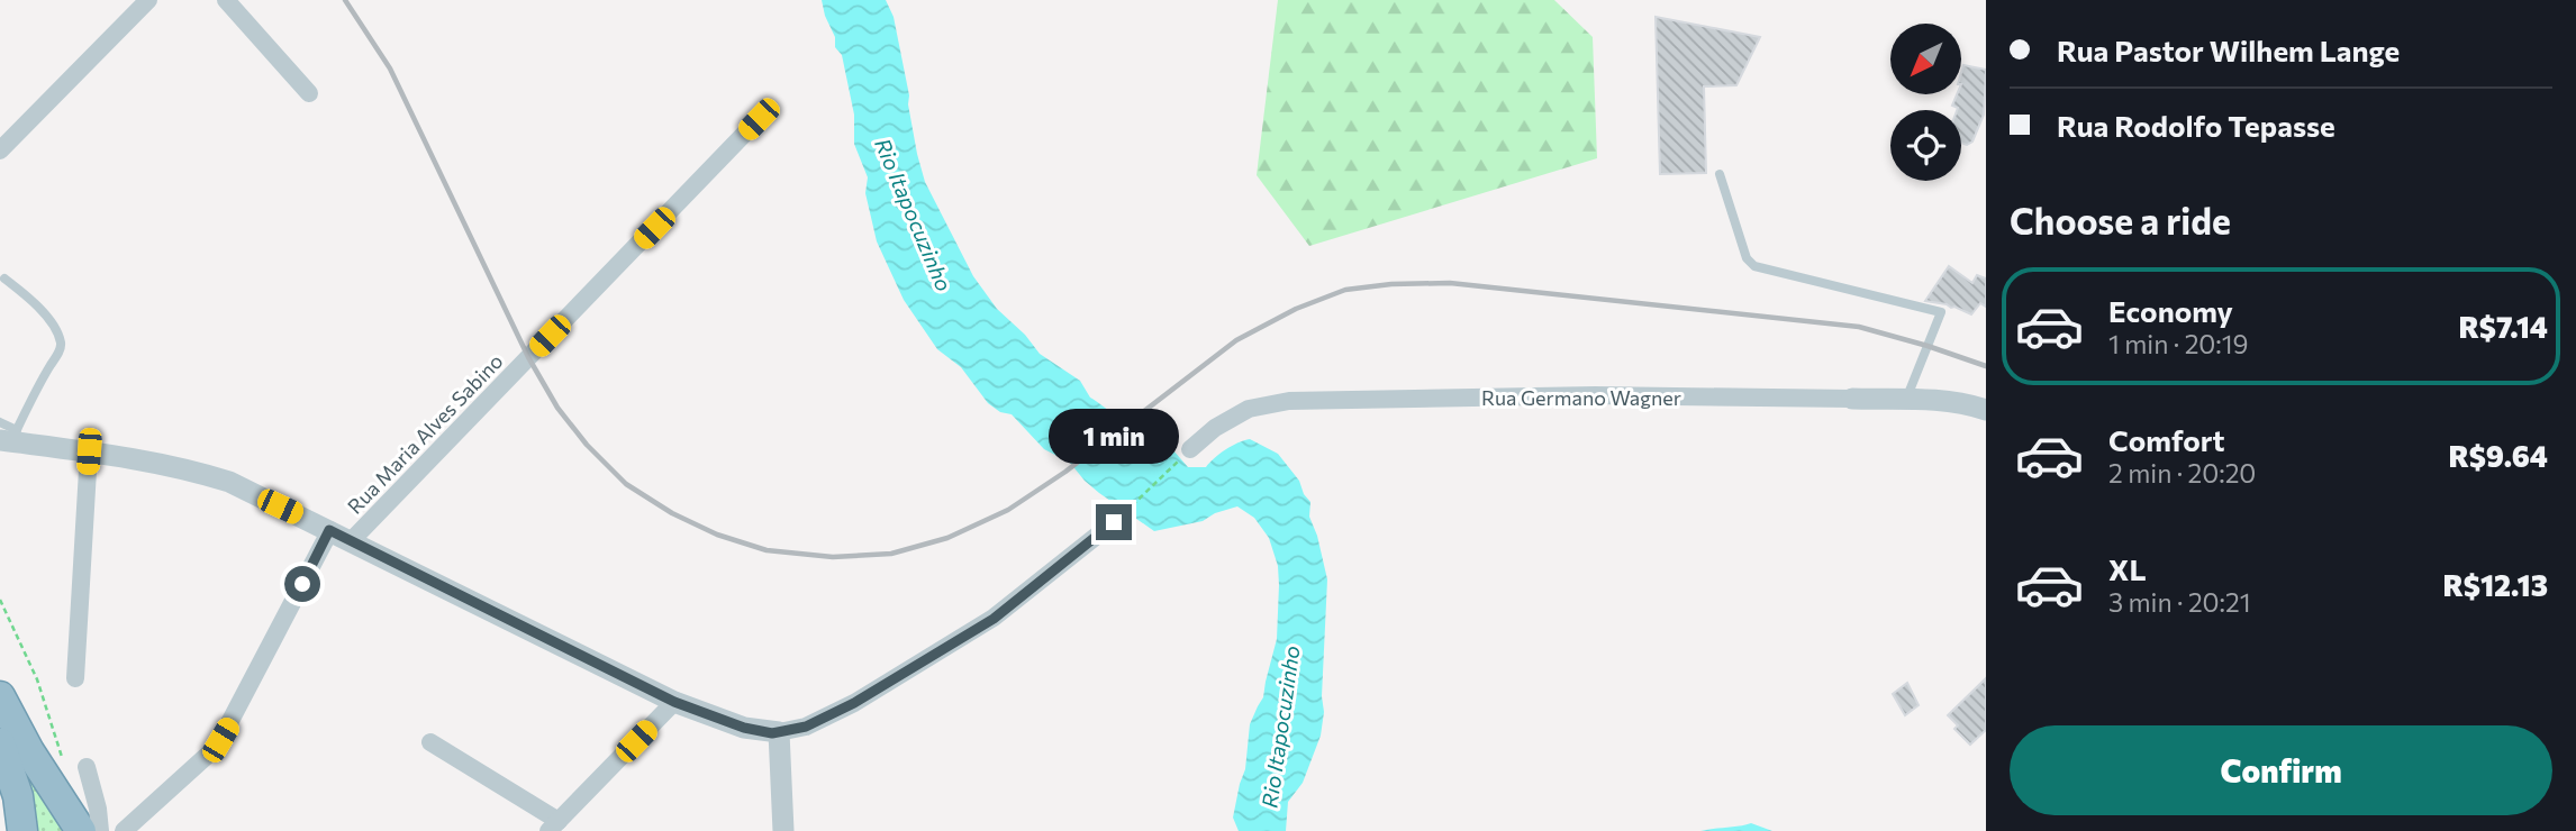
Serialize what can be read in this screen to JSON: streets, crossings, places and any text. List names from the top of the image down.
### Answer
{
  "streets": {
    "street": ["Rua Germano Wagner", "Rua Maria Alves Sabino"]
  },
  "water": ["Rio Itapocuzinho"],
  "north": "bottom left",
  "page": {
    "banner": ["Rua Pastor Wilhem Lange", "Rua Rodolfo Tepasse"],
    "heading": "Choose a ride",
    "list": [
      {
        "name": "Economy",
        "note": "1 min · 20:19",
        "value": "R$7.14"
      },
      {
        "name": "Comfort",
        "note": "2 min · 20:20",
        "value": "R$9.64"
      },
      {
        "name": "XL",
        "note": "3 min · 20:21",
        "value": "R$12.13"
      }
    ],
    "bubble": "1 min",
    "buttons": "Confirm"
  }
}
